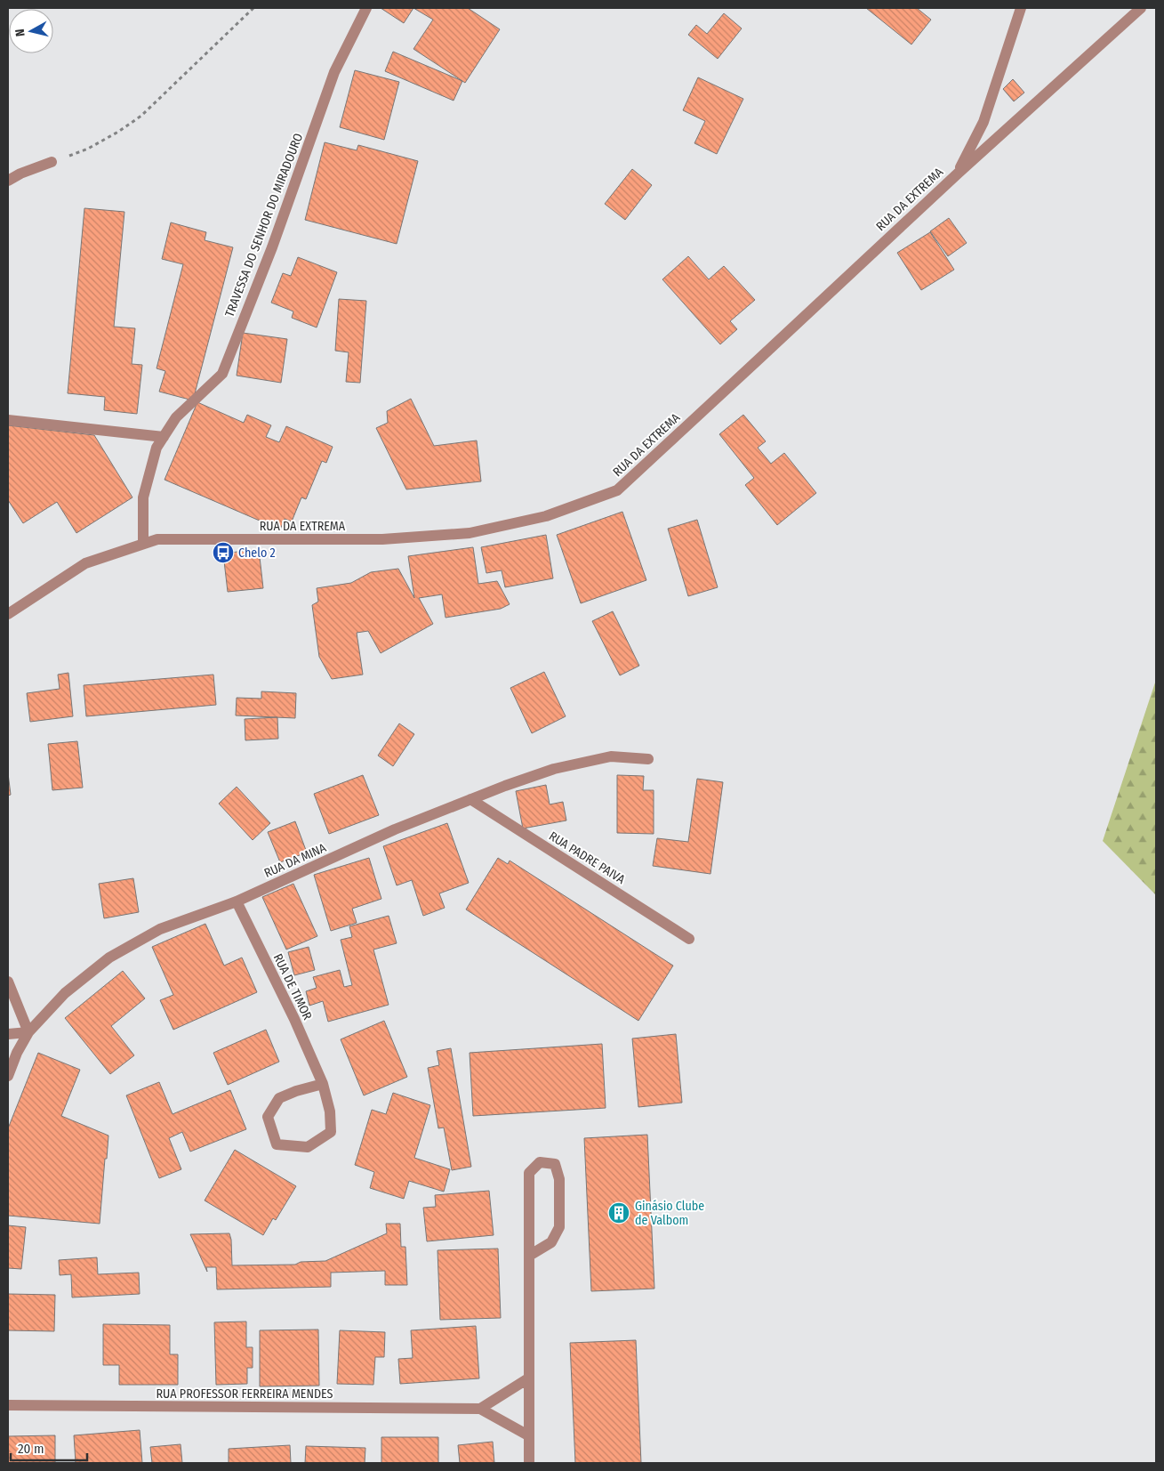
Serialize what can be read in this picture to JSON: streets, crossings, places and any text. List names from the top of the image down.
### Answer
{
  "streets": {
    "street": [
      "RUA DA EXTREMA",
      "TRAVESSA DO SENHOR DO MIRADOURO",
      "RUA PADRE PAIVA",
      "RUA DA MINA",
      "RUA DE TIMOR",
      "RUA PROFESSOR FERREIRA MENDES"
    ]
  },
  "crossings": [
    ["RUA DA EXTREMA", "TRAVESSA DO SENHOR DO MIRADOURO"],
    ["RUA PADRE PAIVA", "RUA DA MINA"],
    ["RUA DA MINA", "RUA DE TIMOR"]
  ],
  "places": {
    "bus stop": ["Chelo 2"],
    "building": ["Ginásio Clube de Valbom"]
  },
  "scale_bar": "20 m",
  "north": "left"
}
